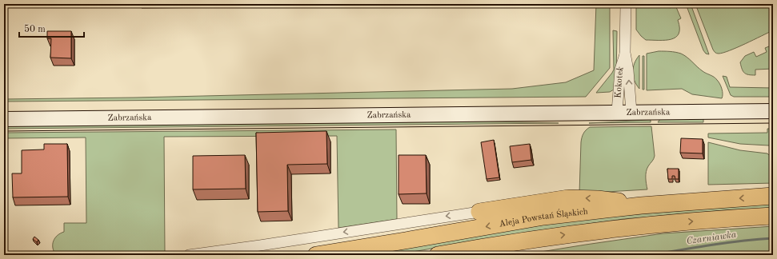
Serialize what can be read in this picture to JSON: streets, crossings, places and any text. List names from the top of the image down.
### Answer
{
  "streets": {
    "main road": ["Zabrzańska", "Aleja Powstań Śląskich"],
    "street": ["Kokotek"]
  },
  "crossings": [
    ["Kokotek", "Zabrzańska"]
  ],
  "water": ["Czarniawka"],
  "scale_bar": "50 m"
}
